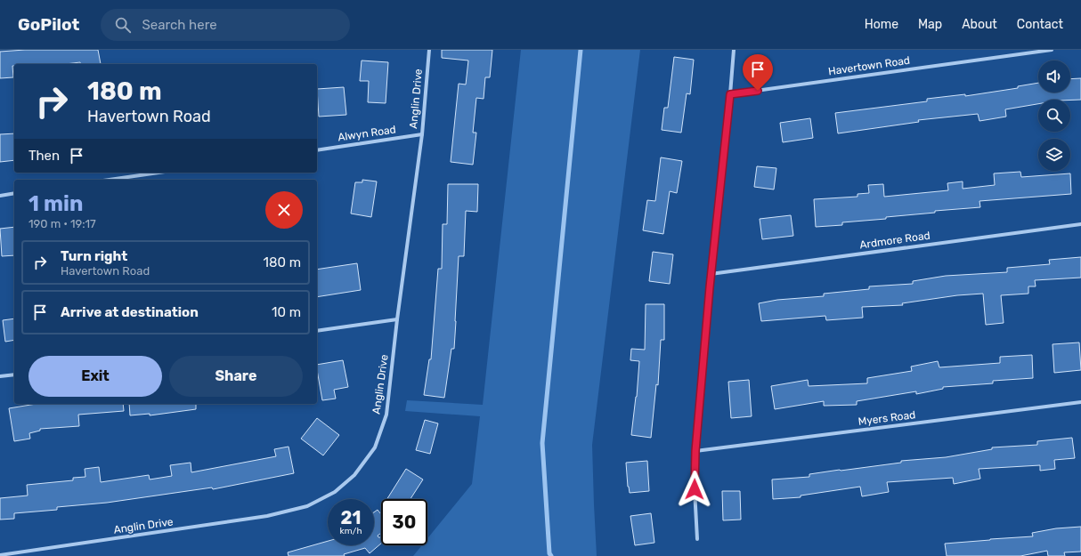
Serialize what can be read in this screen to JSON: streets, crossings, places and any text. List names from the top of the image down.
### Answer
{
  "streets": {
    "street": [
      "Havertown Road",
      "Anglin Drive",
      "Alwyn Road",
      "Ardmore Road",
      "Myers Road"
    ]
  },
  "crossings": [
    ["Anglin Drive", "Alwyn Road"]
  ],
  "page": {
    "header": "GoPilot",
    "search": "Search here",
    "nav": [
      "Home",
      "Map",
      "About",
      "Contact"
    ],
    "turn": ["180 m", "Havertown Road"],
    "then": "Then",
    "heading": ["1 min", "190 m · 19:17"],
    "list": [
      {
        "name": "Turn right",
        "note": "Havertown Road",
        "value": "180 m"
      },
      {
        "name": "Arrive at destination",
        "value": "10 m"
      }
    ],
    "buttons": ["Exit", "Share"],
    "speed": "21 km/h",
    "limit": "30"
  }
}
